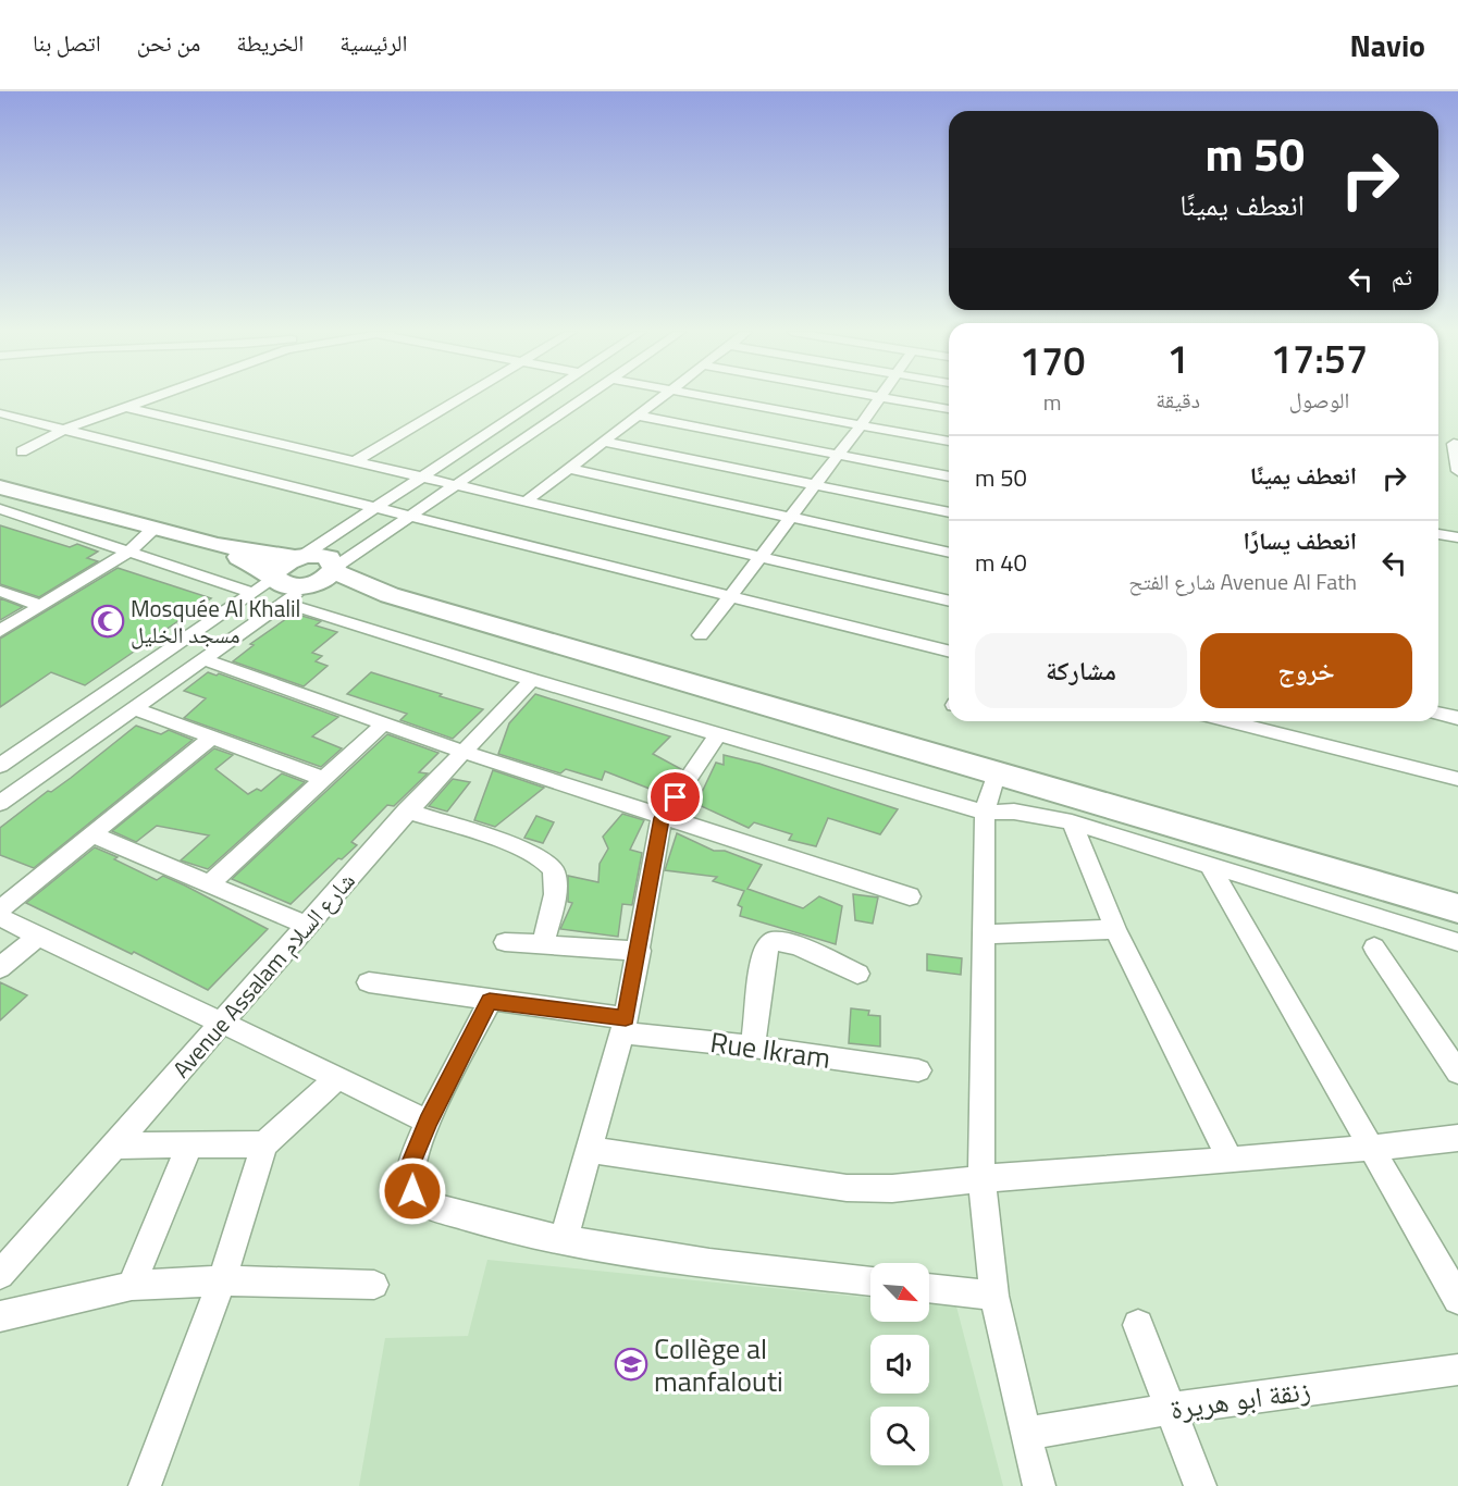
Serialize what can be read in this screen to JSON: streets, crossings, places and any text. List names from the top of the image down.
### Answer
{
  "streets": {
    "street": ["Avenue Assalam شارع السلام", "Rue Ikram", "زنقة ابو هريرة"]
  },
  "places": {
    "mosque": ["Mosquée Al Khalil مسجد الخليل"],
    "school or university": ["Collège al manfalouti"]
  },
  "north": "bottom right",
  "page": {
    "header": "Navio",
    "nav": [
      "الرئيسية",
      "الخريطة",
      "من نحن",
      "اتصل بنا"
    ],
    "turn": ["50 m", "انعطف يمينًا"],
    "then": "ثم",
    "eta": [
      "17:57",
      "الوصول",
      "1",
      "دقيقة",
      "170",
      "m"
    ],
    "list": [
      {
        "name": "انعطف يمينًا",
        "value": "50 m"
      },
      {
        "name": "انعطف يسارًا",
        "note": "Avenue Al Fath شارع الفتح",
        "value": "40 m"
      }
    ],
    "buttons": ["خروج", "مشاركة"]
  }
}
